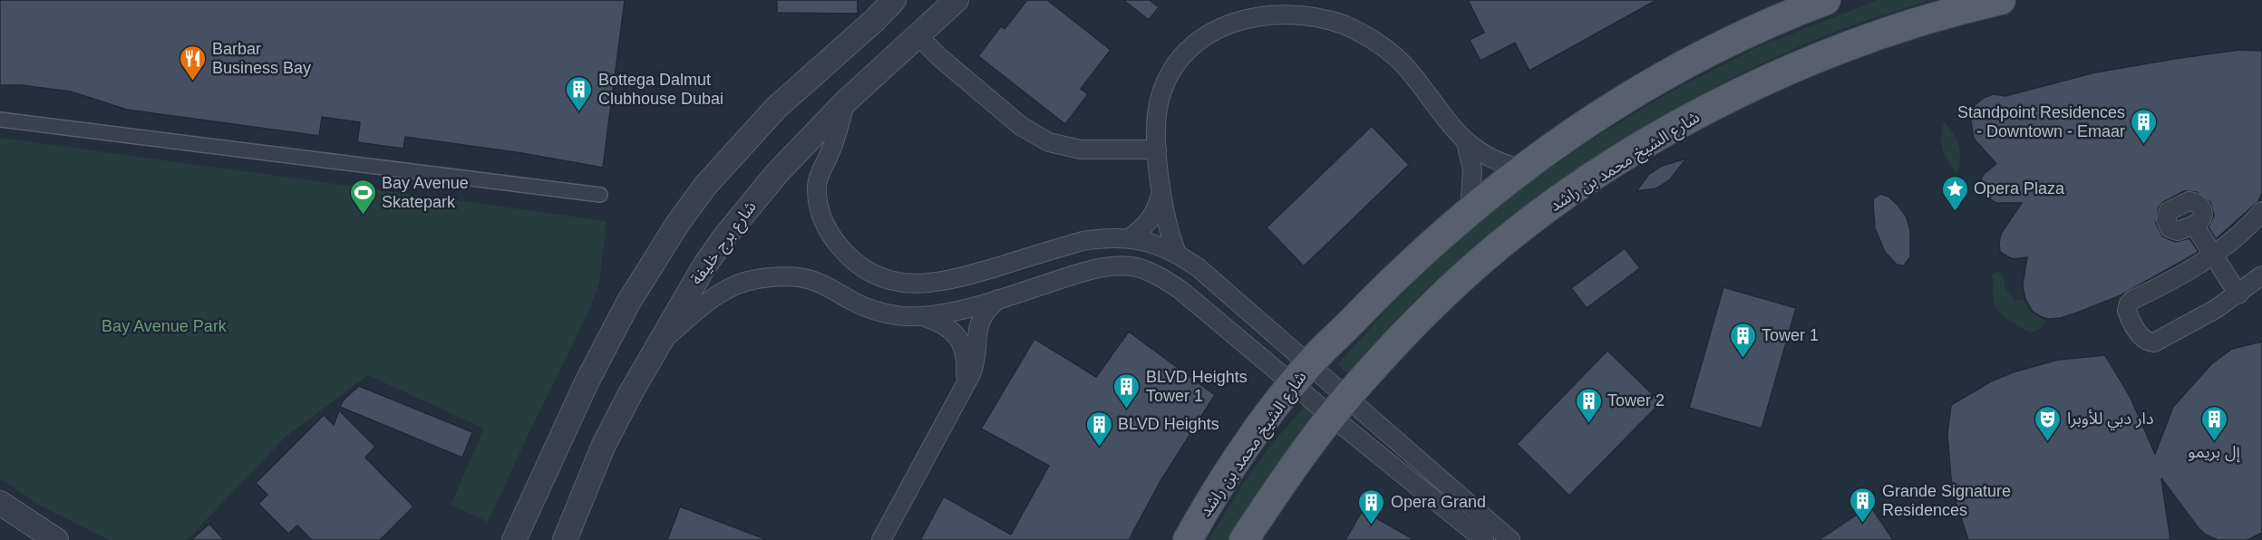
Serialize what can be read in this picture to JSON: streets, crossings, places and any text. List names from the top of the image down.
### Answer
{
  "streets": {
    "main road": ["شارع الشيخ محمد بن راشد"],
    "street": ["شارع برج خليفة"]
  },
  "parks": ["Bay Avenue Park"],
  "places": {
    "restaurant": ["Barbar Business Bay"],
    "building": [
      "Bottega Dalmut Clubhouse Dubai",
      "Standpoint Residences - Downtown - Emaar",
      "Tower 1",
      "BLVD Heights Tower 1",
      "Tower 2",
      "إل بريمو",
      "BLVD Heights",
      "Grande Signature Residences",
      "Opera Grand"
    ],
    "place": ["Opera Plaza"],
    "sports": ["Bay Avenue Skatepark"],
    "theatre": ["دار دبي للأوبرا"]
  }
}
